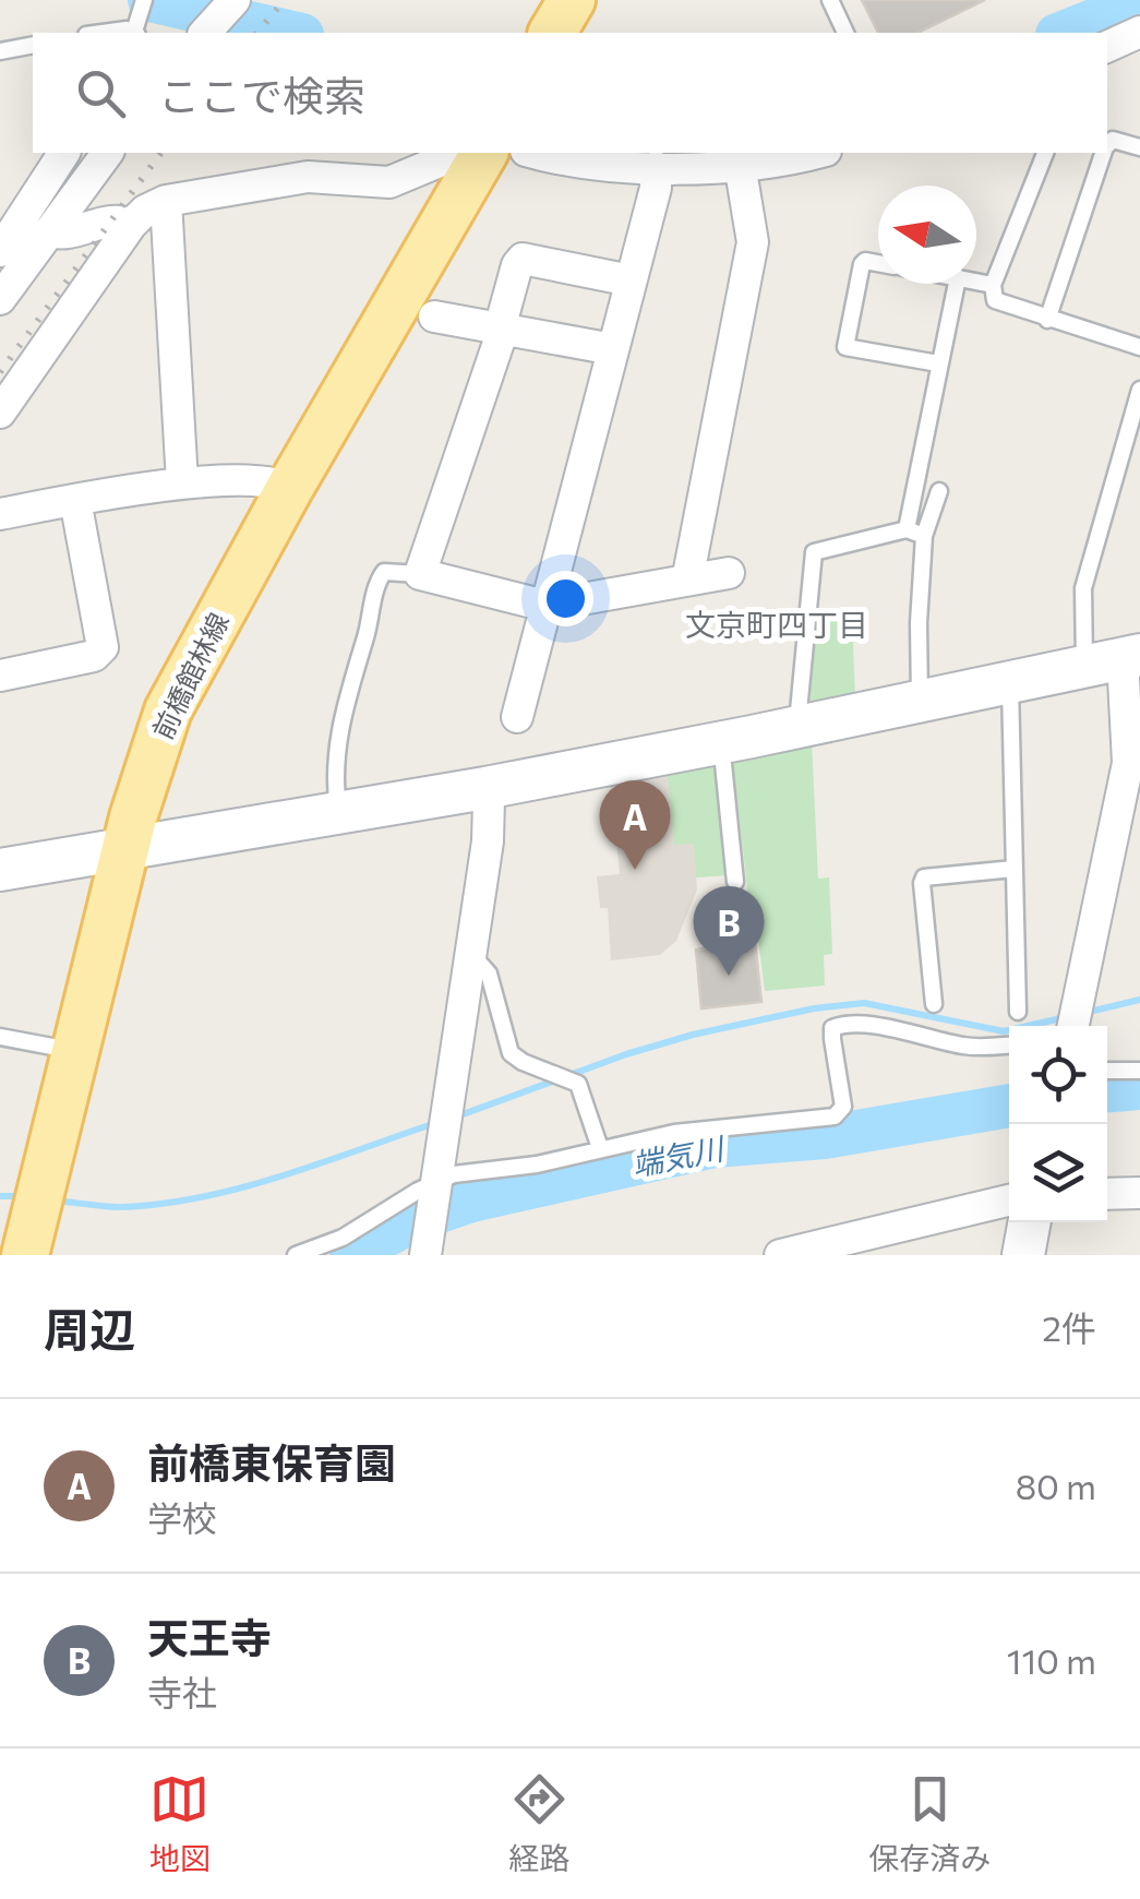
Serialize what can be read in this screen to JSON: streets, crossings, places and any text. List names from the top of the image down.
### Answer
{
  "streets": {
    "main road": ["前橋館林線"]
  },
  "districts": ["文京町四丁目"],
  "water": ["端気川"],
  "north": "left",
  "page": {
    "search": "ここで検索",
    "pins": ["A", "B"],
    "heading": ["周辺", "2件"],
    "list": [
      {
        "mark": "A",
        "name": "前橋東保育園",
        "note": "学校",
        "value": "80 m"
      },
      {
        "mark": "B",
        "name": "天王寺",
        "note": "寺社",
        "value": "110 m"
      }
    ],
    "nav": ["地図", "経路", "保存済み"]
  }
}
